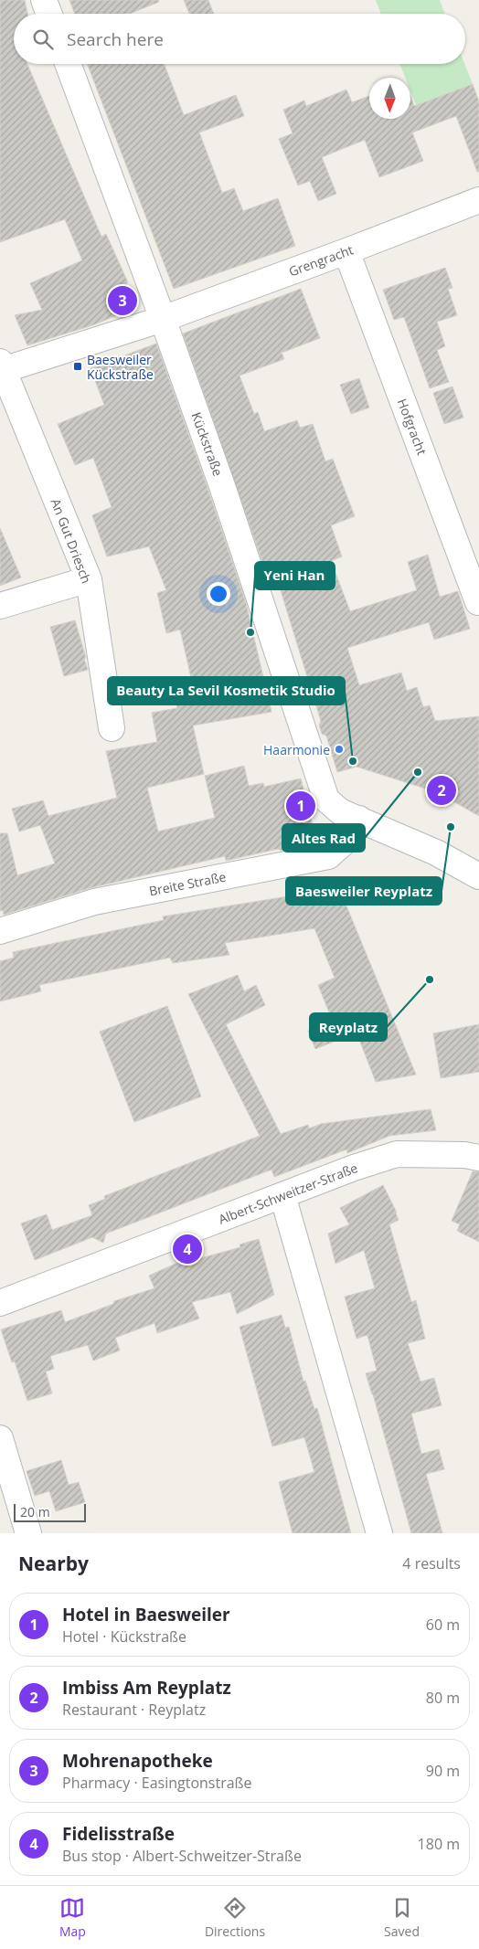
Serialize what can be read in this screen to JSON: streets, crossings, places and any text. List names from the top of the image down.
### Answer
{
  "streets": {
    "street": [
      "Grengracht",
      "Hofgracht",
      "Kückstraße",
      "An Gut Driesch",
      "Breite Straße",
      "Albert-Schweitzer-Straße"
    ]
  },
  "crossings": [
    ["Grengracht", "Hofgracht"],
    ["Grengracht", "Kückstraße"],
    ["Grengracht", "An Gut Driesch"],
    ["Kückstraße", "Breite Straße"]
  ],
  "places": {
    "transit": ["Baesweiler Kückstraße"],
    "other": [
      "Yeni Han",
      "Haarmonie",
      "Beauty La Sevil Kosmetik Studio",
      "Altes Rad",
      "Baesweiler Reyplatz",
      "Reyplatz"
    ]
  },
  "scale_bar": "20 m",
  "north": "bottom",
  "page": {
    "search": "Search here",
    "pins": [
      "3",
      "2",
      "1",
      "4"
    ],
    "scale": "20 m",
    "heading": ["Nearby", "4 results"],
    "list": [
      {
        "mark": "1",
        "name": "Hotel in Baesweiler",
        "note": "Hotel · Kückstraße",
        "value": "60 m"
      },
      {
        "mark": "2",
        "name": "Imbiss Am Reyplatz",
        "note": "Restaurant · Reyplatz",
        "value": "80 m"
      },
      {
        "mark": "3",
        "name": "Mohrenapotheke",
        "note": "Pharmacy · Easingtonstraße",
        "value": "90 m"
      },
      {
        "mark": "4",
        "name": "Fidelisstraße",
        "note": "Bus stop · Albert-Schweitzer-Straße",
        "value": "180 m"
      }
    ],
    "nav": ["Map", "Directions", "Saved"]
  }
}
